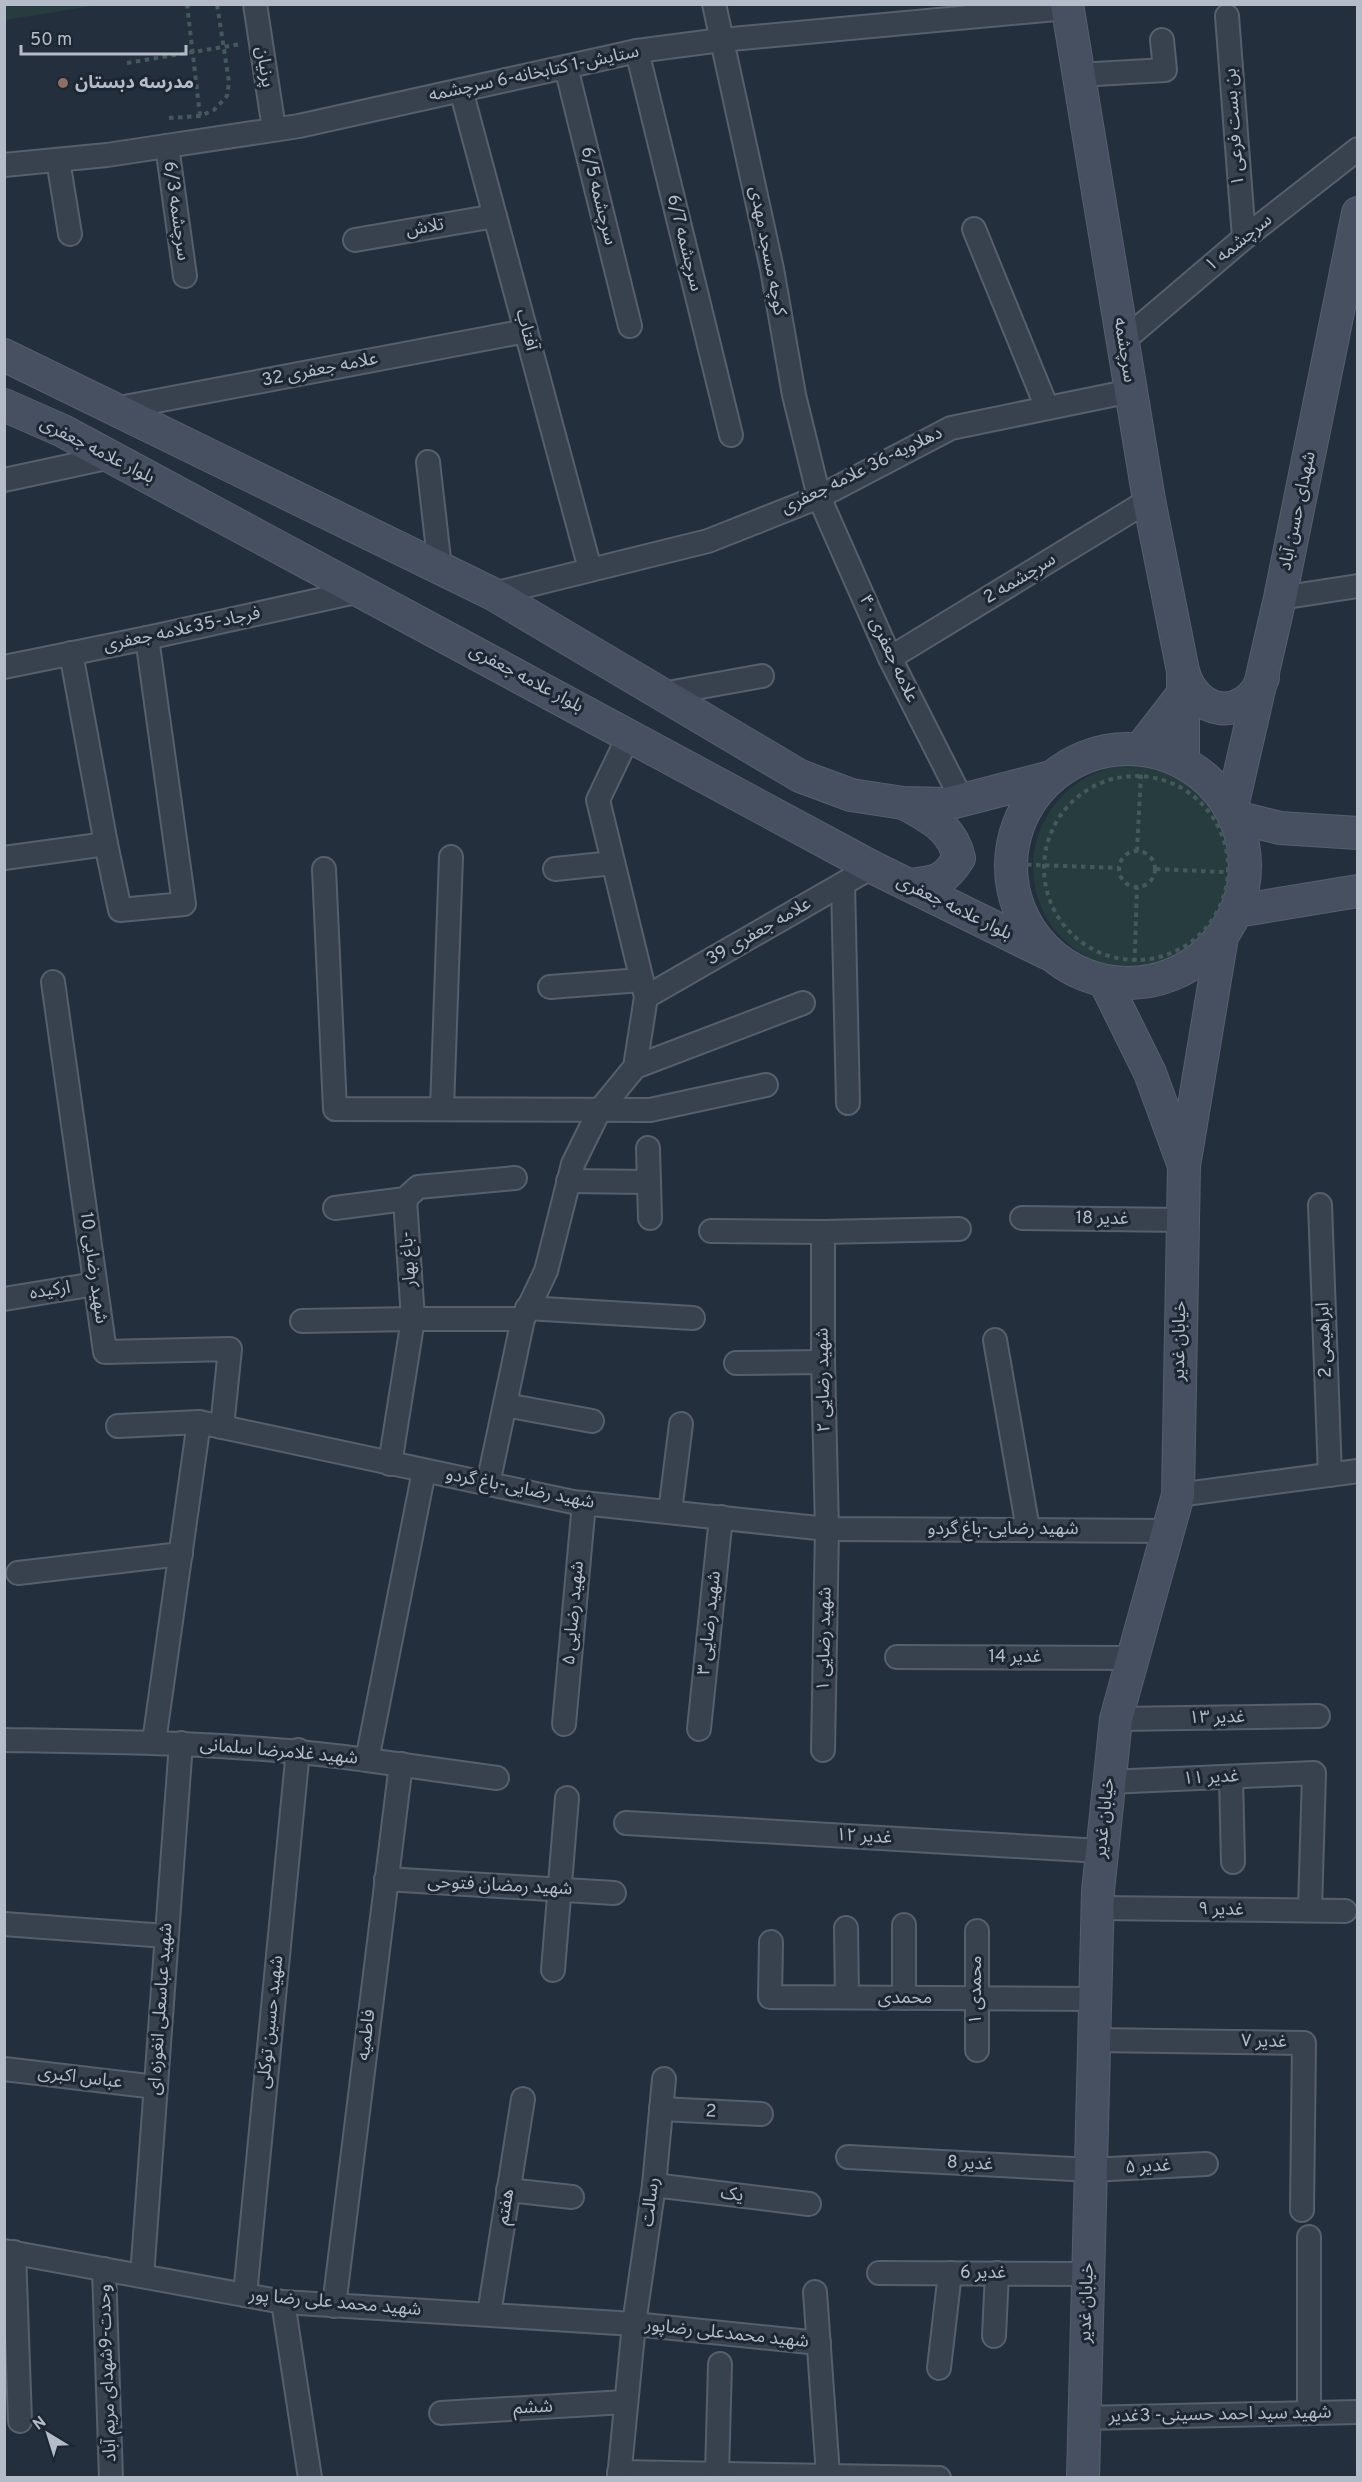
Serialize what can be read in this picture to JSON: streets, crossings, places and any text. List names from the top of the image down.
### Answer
{
  "streets": {
    "main road": [
      "سرچشمه",
      "بلوار علامه جعفری",
      "شهدای حسن آباد",
      "خیابان غدیر"
    ],
    "street": [
      "پرنیان",
      "ستایش-1 کتابخانه-6 سرچشمه",
      "بن بست فرعی ۱",
      "سرچشمه 6/5",
      "سرچشمه 6/3",
      "تلاش",
      "سرچشمه 6/7",
      "سرچشمه ۱",
      "کوچه مسجد مهدی",
      "آفتاب",
      "علامه جعفری 32",
      "دهلاویه-36 علامه جعفری",
      "سرچشمه 2",
      "فرجاد-35علامه جعفری",
      "علامه جعفری ۴۰",
      "علامه جعفری 39",
      "غدیر 18",
      "باغ بهار-",
      "شهید رضایی 10",
      "ارکیده",
      "ابراهیمی 2",
      "شهید رضایی ۲",
      "شهید رضایی-باغ گردو",
      "شهید رضایی ۵",
      "شهید رضایی ۳",
      "شهید رضایی ۱",
      "غدیر 14",
      "غدیر ۱۳",
      "شهید غلامرضا سلمانی",
      "غدیر ۱۱",
      "غدیر ۱۲",
      "شهید رمضان فتوحی",
      "غدیر ۹",
      "محمدی ۱",
      "محمدی",
      "شهید عباسعلی انغوزه ای",
      "شهید حسین توکلی",
      "فاطمیه",
      "غدیر ۷",
      "عباس اکبری",
      "2",
      "غدیر 8",
      "غدیر ۵",
      "یک",
      "رسالت",
      "هفتم",
      "غدیر 6",
      "شهید محمد علی رضا پور",
      "شهید محمدعلی رضاپور",
      "وحدت-9شهدای مریم آباد",
      "ششم",
      "شهید سید احمد حسینی- 3غدیر"
    ]
  },
  "crossings": [
    ["پرنیان", "ستایش-1 کتابخانه-6 سرچشمه"],
    ["ستایش-1 کتابخانه-6 سرچشمه", "سرچشمه 6/5"],
    ["ستایش-1 کتابخانه-6 سرچشمه", "سرچشمه 6/3"],
    ["ستایش-1 کتابخانه-6 سرچشمه", "سرچشمه 6/7"],
    ["ستایش-1 کتابخانه-6 سرچشمه", "کوچه مسجد مهدی"],
    ["ستایش-1 کتابخانه-6 سرچشمه", "آفتاب"],
    ["ستایش-1 کتابخانه-6 سرچشمه", "سرچشمه"],
    ["بن بست فرعی ۱", "سرچشمه ۱"],
    ["تلاش", "آفتاب"],
    ["سرچشمه ۱", "سرچشمه"],
    ["کوچه مسجد مهدی", "دهلاویه-36 علامه جعفری"],
    ["کوچه مسجد مهدی", "علامه جعفری ۴۰"],
    ["آفتاب", "علامه جعفری 32"],
    ["آفتاب", "دهلاویه-36 علامه جعفری"],
    ["سرچشمه", "دهلاویه-36 علامه جعفری"],
    ["سرچشمه", "سرچشمه 2"],
    ["بلوار علامه جعفری", "فرجاد-35علامه جعفری"],
    ["بلوار علامه جعفری", "علامه جعفری 39"],
    ["دهلاویه-36 علامه جعفری", "علامه جعفری ۴۰"],
    ["سرچشمه 2", "علامه جعفری ۴۰"],
    ["غدیر 18", "خیابان غدیر"],
    ["باغ بهار-", "شهید رضایی-باغ گردو"],
    ["شهید رضایی 10", "ارکیده"],
    ["شهید رضایی 10", "شهید رضایی-باغ گردو"],
    ["خیابان غدیر", "شهید رضایی-باغ گردو"],
    ["خیابان غدیر", "غدیر 14"],
    ["خیابان غدیر", "غدیر ۱۳"],
    ["خیابان غدیر", "غدیر ۱۱"],
    ["خیابان غدیر", "غدیر ۱۲"],
    ["خیابان غدیر", "غدیر ۹"],
    ["خیابان غدیر", "محمدی"],
    ["خیابان غدیر", "غدیر ۷"],
    ["خیابان غدیر", "غدیر 8"],
    ["خیابان غدیر", "غدیر ۵"],
    ["خیابان غدیر", "غدیر 6"],
    ["خیابان غدیر", "شهید سید احمد حسینی- 3غدیر"],
    ["شهید رضایی ۲", "شهید رضایی-باغ گردو"],
    ["شهید رضایی ۲", "شهید رضایی ۱"],
    ["شهید رضایی-باغ گردو", "شهید رضایی ۵"],
    ["شهید رضایی-باغ گردو", "شهید رضایی ۳"],
    ["شهید رضایی-باغ گردو", "شهید رضایی ۱"],
    ["شهید رضایی-باغ گردو", "شهید غلامرضا سلمانی"],
    ["شهید غلامرضا سلمانی", "شهید عباسعلی انغوزه ای"],
    ["شهید غلامرضا سلمانی", "شهید حسین توکلی"],
    ["غدیر ۱۱", "غدیر ۹"],
    ["شهید رمضان فتوحی", "فاطمیه"],
    ["محمدی ۱", "محمدی"],
    ["شهید عباسعلی انغوزه ای", "عباس اکبری"],
    ["شهید عباسعلی انغوزه ای", "شهید محمد علی رضا پور"],
    ["شهید حسین توکلی", "شهید محمد علی رضا پور"],
    ["فاطمیه", "شهید محمد علی رضا پور"],
    ["2", "رسالت"],
    ["غدیر 8", "غدیر ۵"],
    ["یک", "رسالت"],
    ["رسالت", "شهید محمد علی رضا پور"],
    ["رسالت", "شهید محمدعلی رضاپور"],
    ["رسالت", "ششم"],
    ["هفتم", "شهید محمد علی رضا پور"],
    ["شهید محمد علی رضا پور", "شهید محمدعلی رضاپور"],
    ["شهید محمد علی رضا پور", "وحدت-9شهدای مریم آباد"]
  ],
  "places": ["مدرسه دبستان"],
  "scale_bar": "50 m",
  "north": "top left"
}
